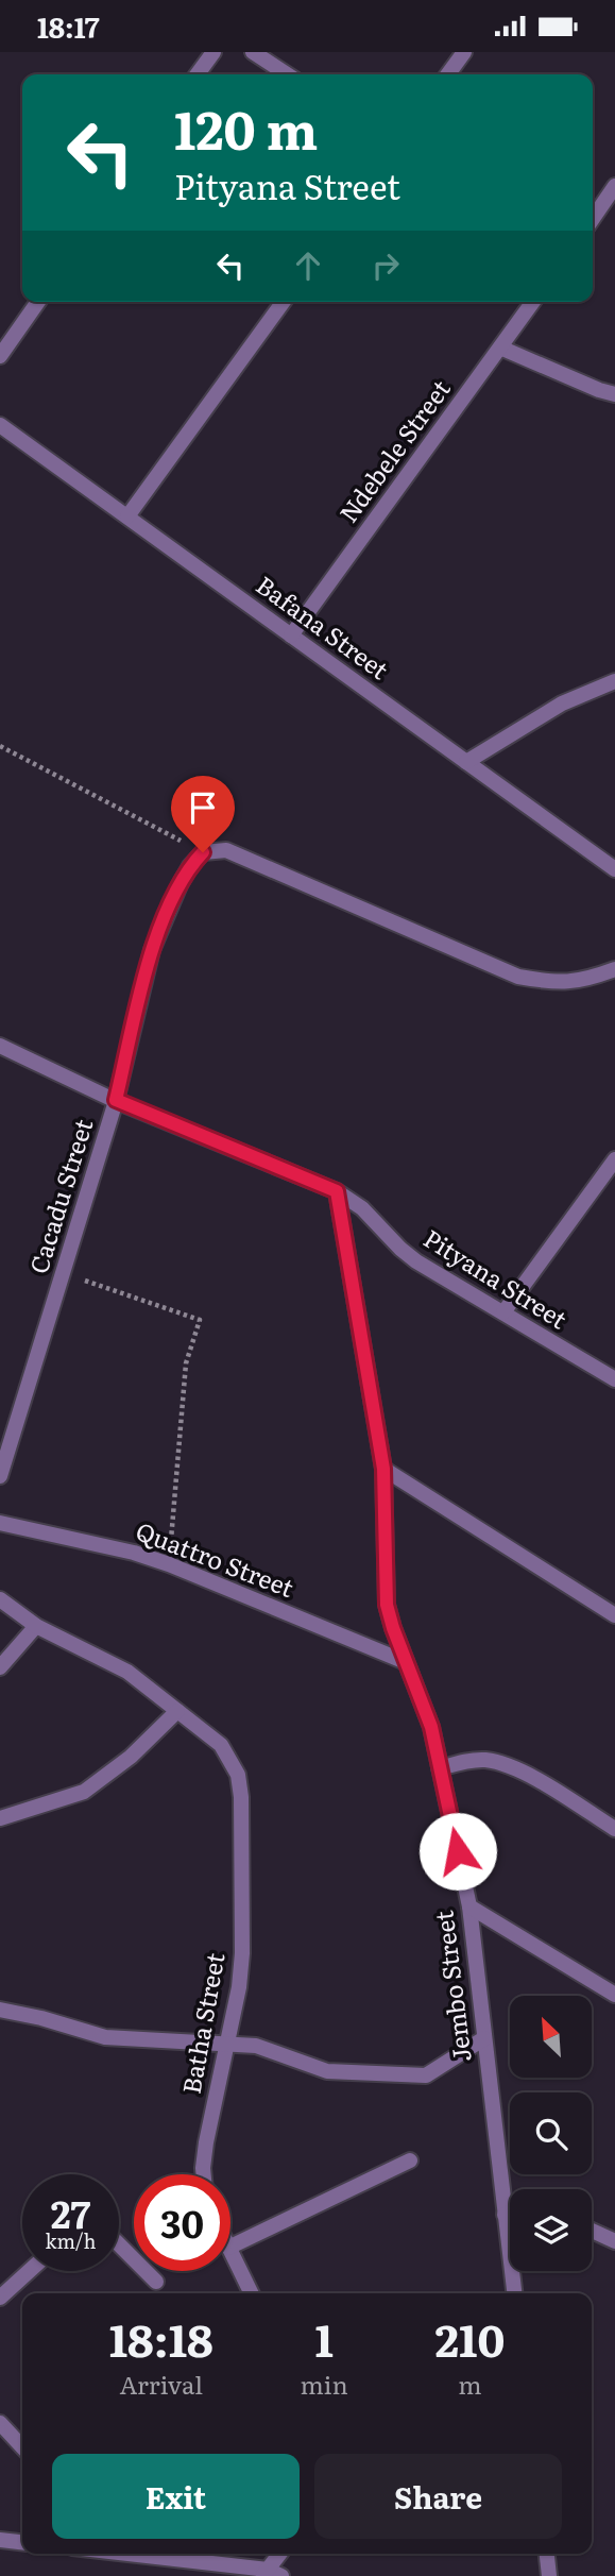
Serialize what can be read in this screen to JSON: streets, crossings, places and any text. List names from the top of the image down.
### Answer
{
  "streets": {
    "street": [
      "Ndebele Street",
      "Bafana Street",
      "Cacadu Street",
      "Pityana Street",
      "Quattro Street",
      "Jembo Street",
      "Batha Street"
    ]
  },
  "crossings": [
    ["Ndebele Street", "Bafana Street"],
    ["Cacadu Street", "Pityana Street"],
    ["Pityana Street", "Jembo Street"],
    ["Quattro Street", "Jembo Street"]
  ],
  "north": "top left",
  "page": {
    "status": "18:17",
    "turn": ["120 m", "Pityana Street"],
    "speed": "27 km/h",
    "limit": "30",
    "eta": [
      "18:18",
      "Arrival",
      "1",
      "min",
      "210",
      "m"
    ],
    "buttons": ["Exit", "Share"]
  }
}
